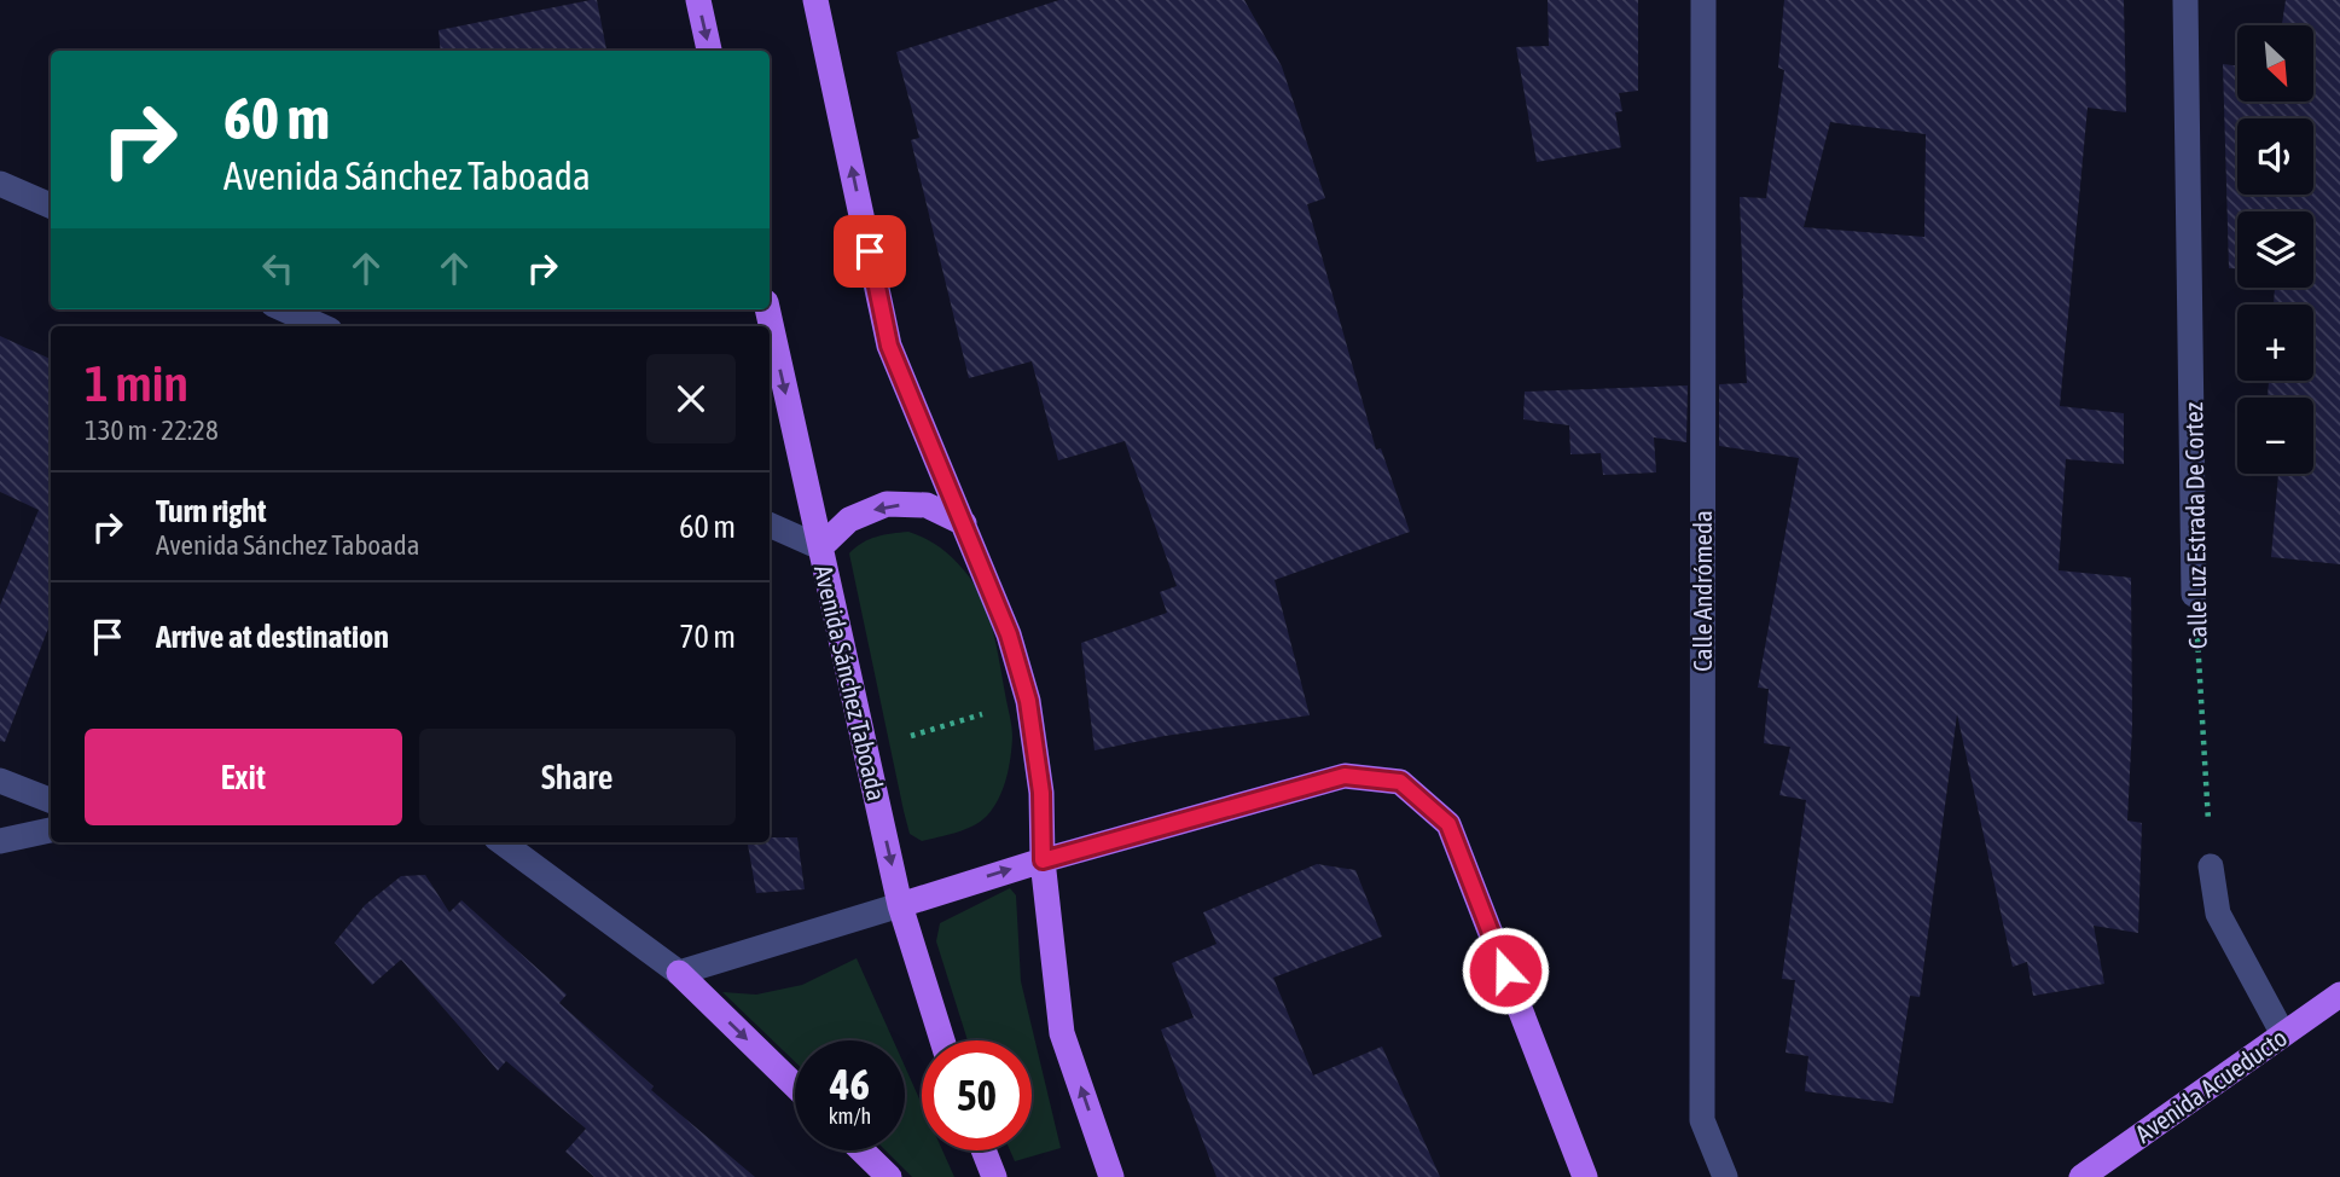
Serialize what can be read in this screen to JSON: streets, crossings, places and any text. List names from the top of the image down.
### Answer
{
  "streets": {
    "main road": ["Avenida Sánchez Taboada", "Avenida Acueducto"],
    "street": ["Calle Luz Estrada De Cortez", "Calle Andrómeda"]
  },
  "north": "bottom right",
  "page": {
    "map_buttons": ["+", "−"],
    "turn": ["60 m", "Avenida Sánchez Taboada"],
    "heading": ["1 min", "130 m · 22:28"],
    "list": [
      {
        "name": "Turn right",
        "note": "Avenida Sánchez Taboada",
        "value": "60 m"
      },
      {
        "name": "Arrive at destination",
        "value": "70 m"
      }
    ],
    "buttons": ["Exit", "Share"],
    "speed": "46 km/h",
    "limit": "50"
  }
}
